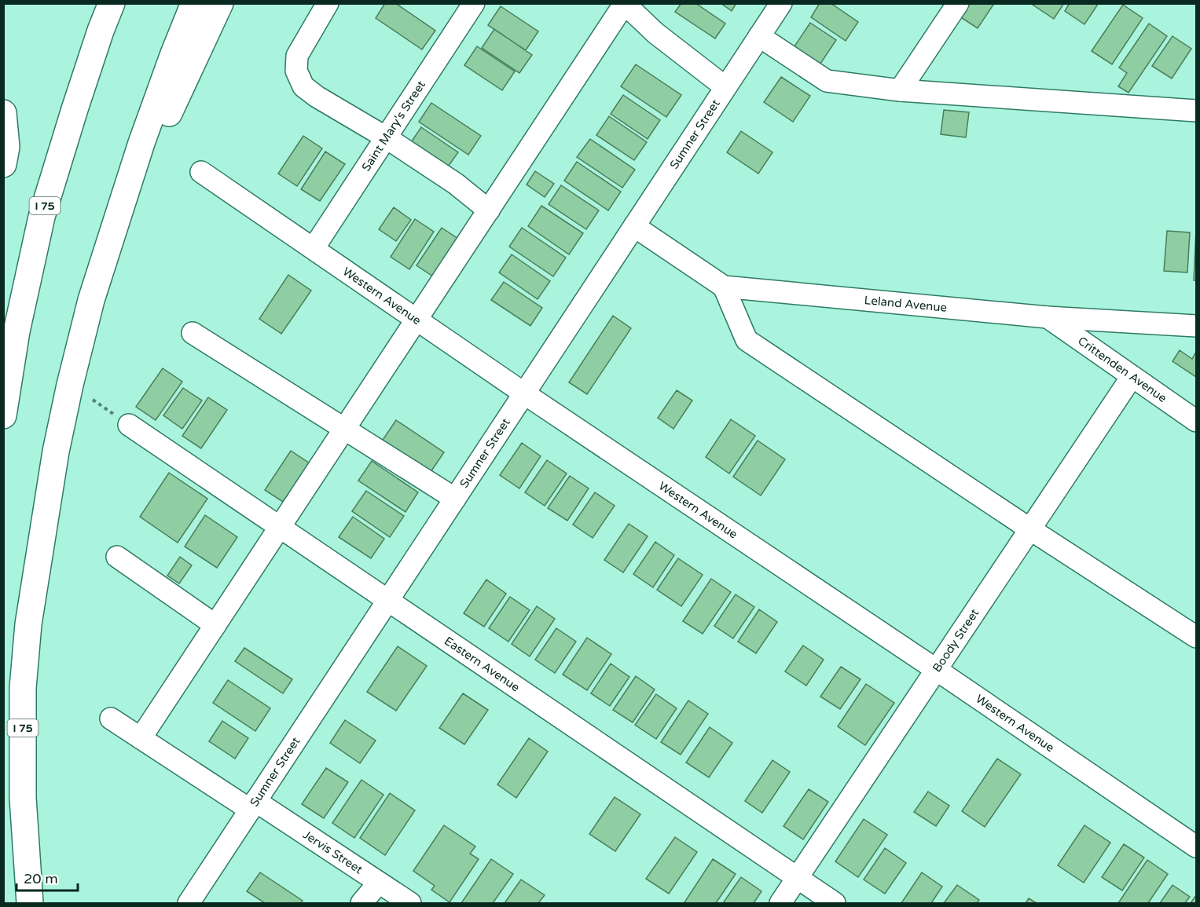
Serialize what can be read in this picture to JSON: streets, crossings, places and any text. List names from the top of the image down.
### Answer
{
  "streets": {
    "highway": ["I 75"],
    "street": [
      "Saint Mary's Street",
      "Sumner Street",
      "Western Avenue",
      "Leland Avenue",
      "Crittenden Avenue",
      "Boody Street",
      "Eastern Avenue",
      "Jervis Street"
    ]
  },
  "crossings": [
    ["Saint Mary's Street", "Western Avenue"],
    ["Sumner Street", "Western Avenue"],
    ["Sumner Street", "Leland Avenue"],
    ["Sumner Street", "Eastern Avenue"],
    ["Sumner Street", "Jervis Street"],
    ["Western Avenue", "Boody Street"],
    ["Leland Avenue", "Crittenden Avenue"],
    ["Crittenden Avenue", "Boody Street"],
    ["Boody Street", "Eastern Avenue"]
  ],
  "scale_bar": "20 m"
}
